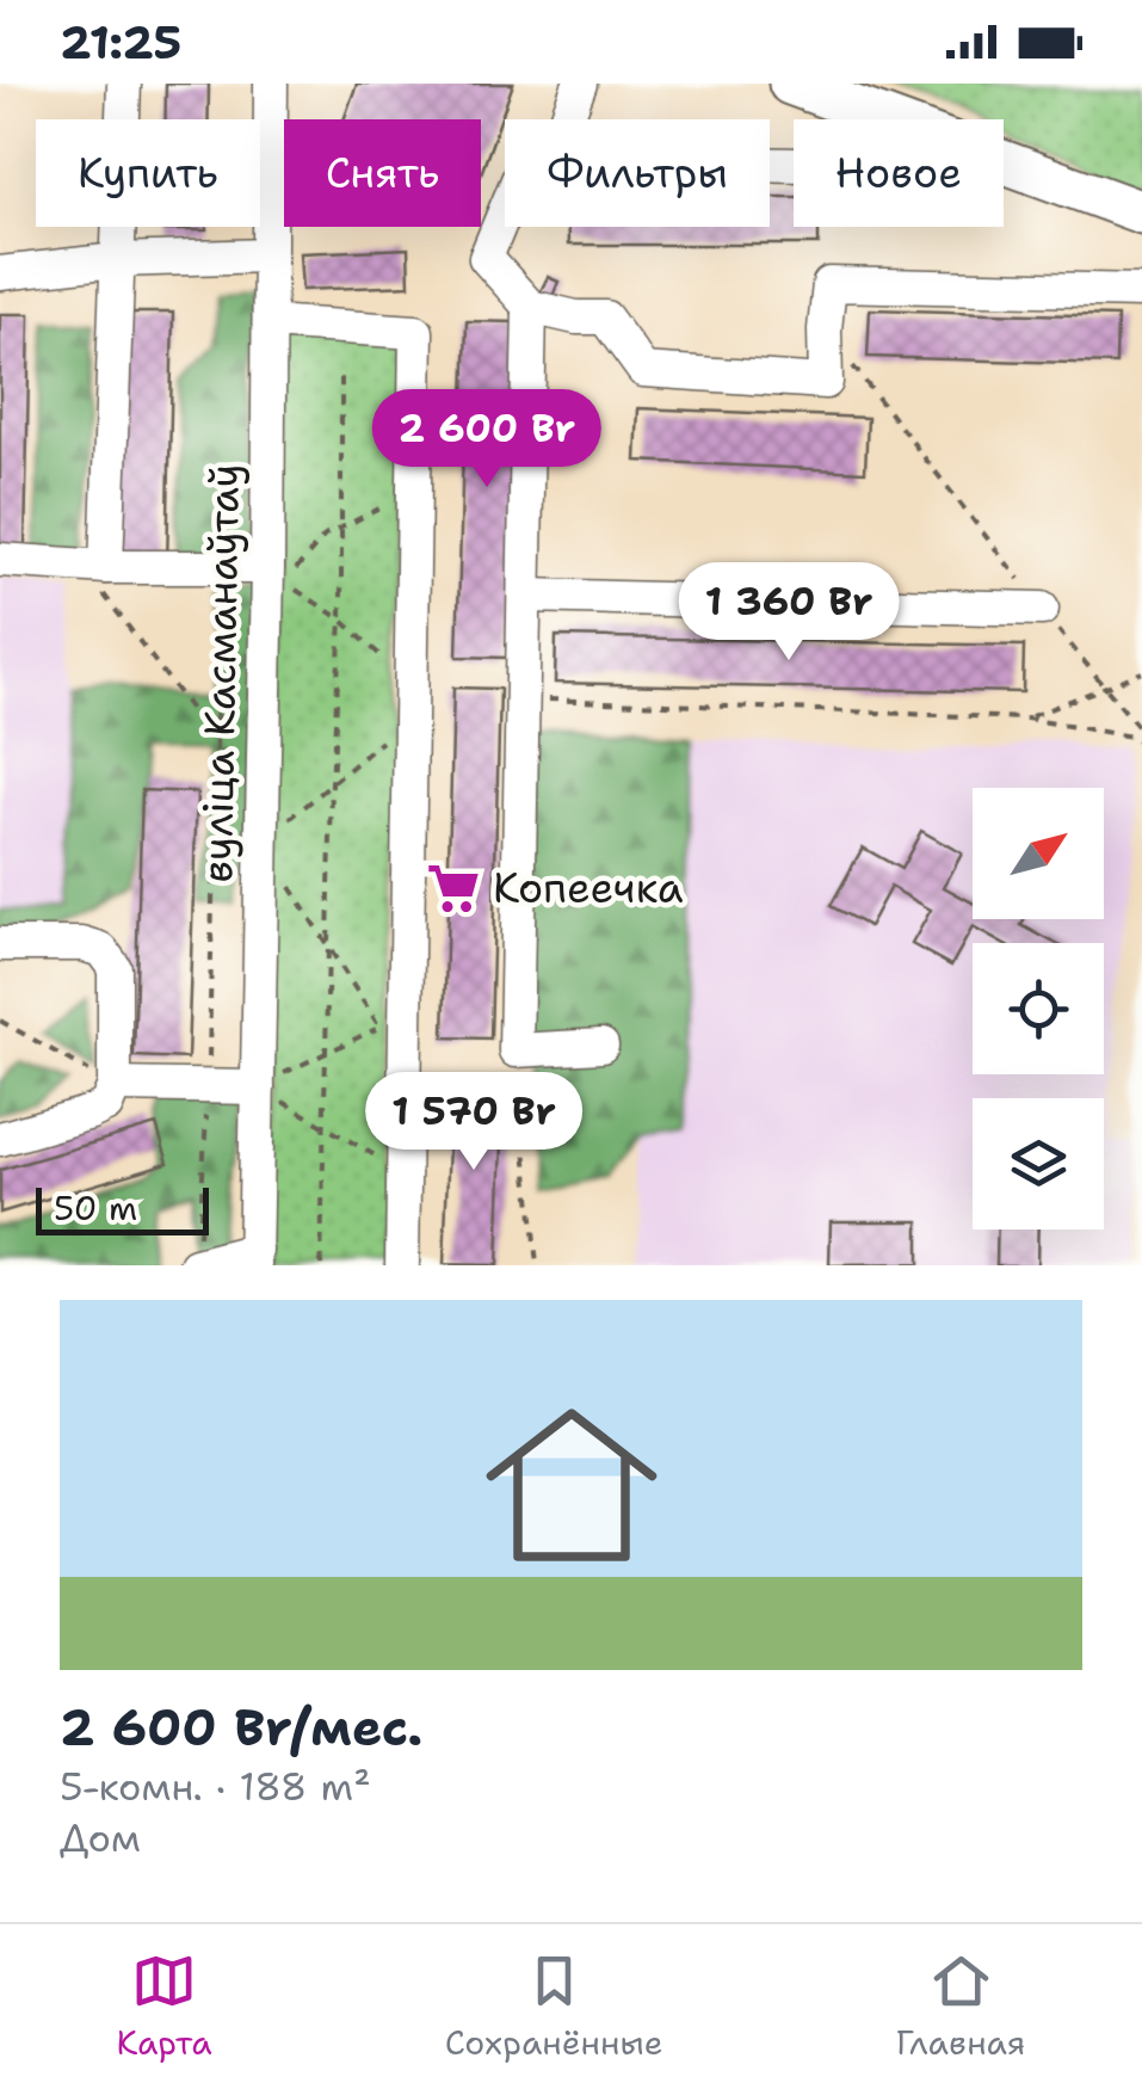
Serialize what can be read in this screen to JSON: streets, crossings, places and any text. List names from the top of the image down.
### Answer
{
  "streets": {
    "street": ["вуліца Касманаўтаў"]
  },
  "places": {
    "supermarket": ["Копеечка"]
  },
  "scale_bar": "50 m",
  "north": "top right",
  "page": {
    "status": "21:25",
    "chip": [
      "Купить",
      "Снять",
      "Фильтры",
      "Новое"
    ],
    "price": ["2 600 Br", "1 360 Br", "1 570 Br"],
    "scale": "50 m",
    "list": [
      {
        "name": "2 600 Br/мес.",
        "note": "5-комн. · 188 m² · Дом"
      }
    ],
    "tabs": ["Карта", "Сохранённые", "Главная"]
  }
}
